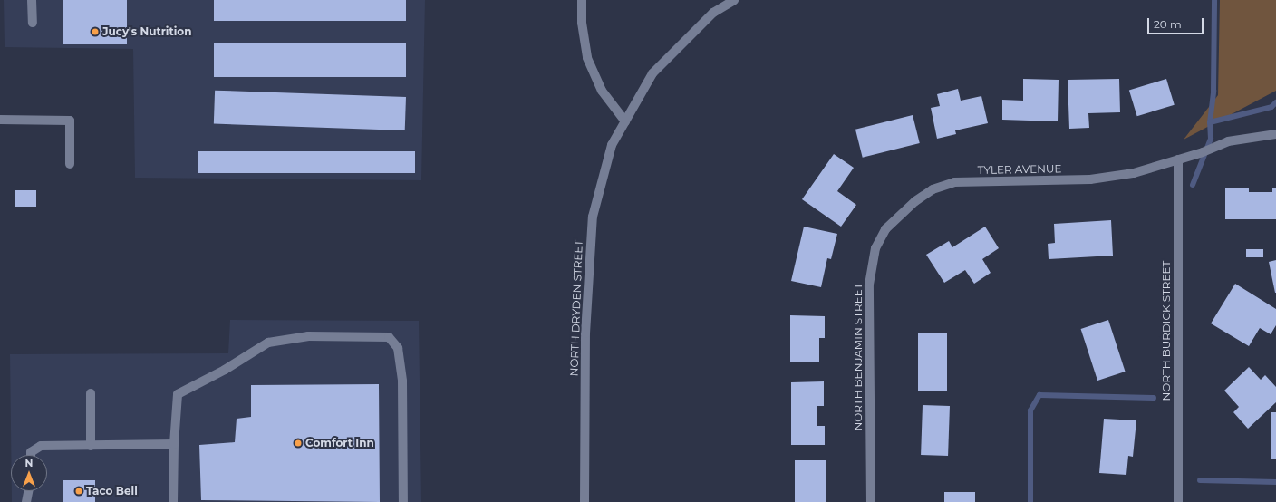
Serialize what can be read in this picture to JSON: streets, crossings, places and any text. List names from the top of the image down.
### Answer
{
  "streets": {
    "street": [
      "TYLER AVENUE",
      "NORTH DRYDEN STREET",
      "NORTH BURDICK STREET",
      "NORTH BENJAMIN STREET"
    ]
  },
  "crossings": [
    ["TYLER AVENUE", "NORTH BURDICK STREET"],
    ["TYLER AVENUE", "NORTH BENJAMIN STREET"]
  ],
  "places": ["Jucy's Nutrition", "Comfort Inn", "Taco Bell"],
  "scale_bar": "20 m",
  "north": "top"
}
